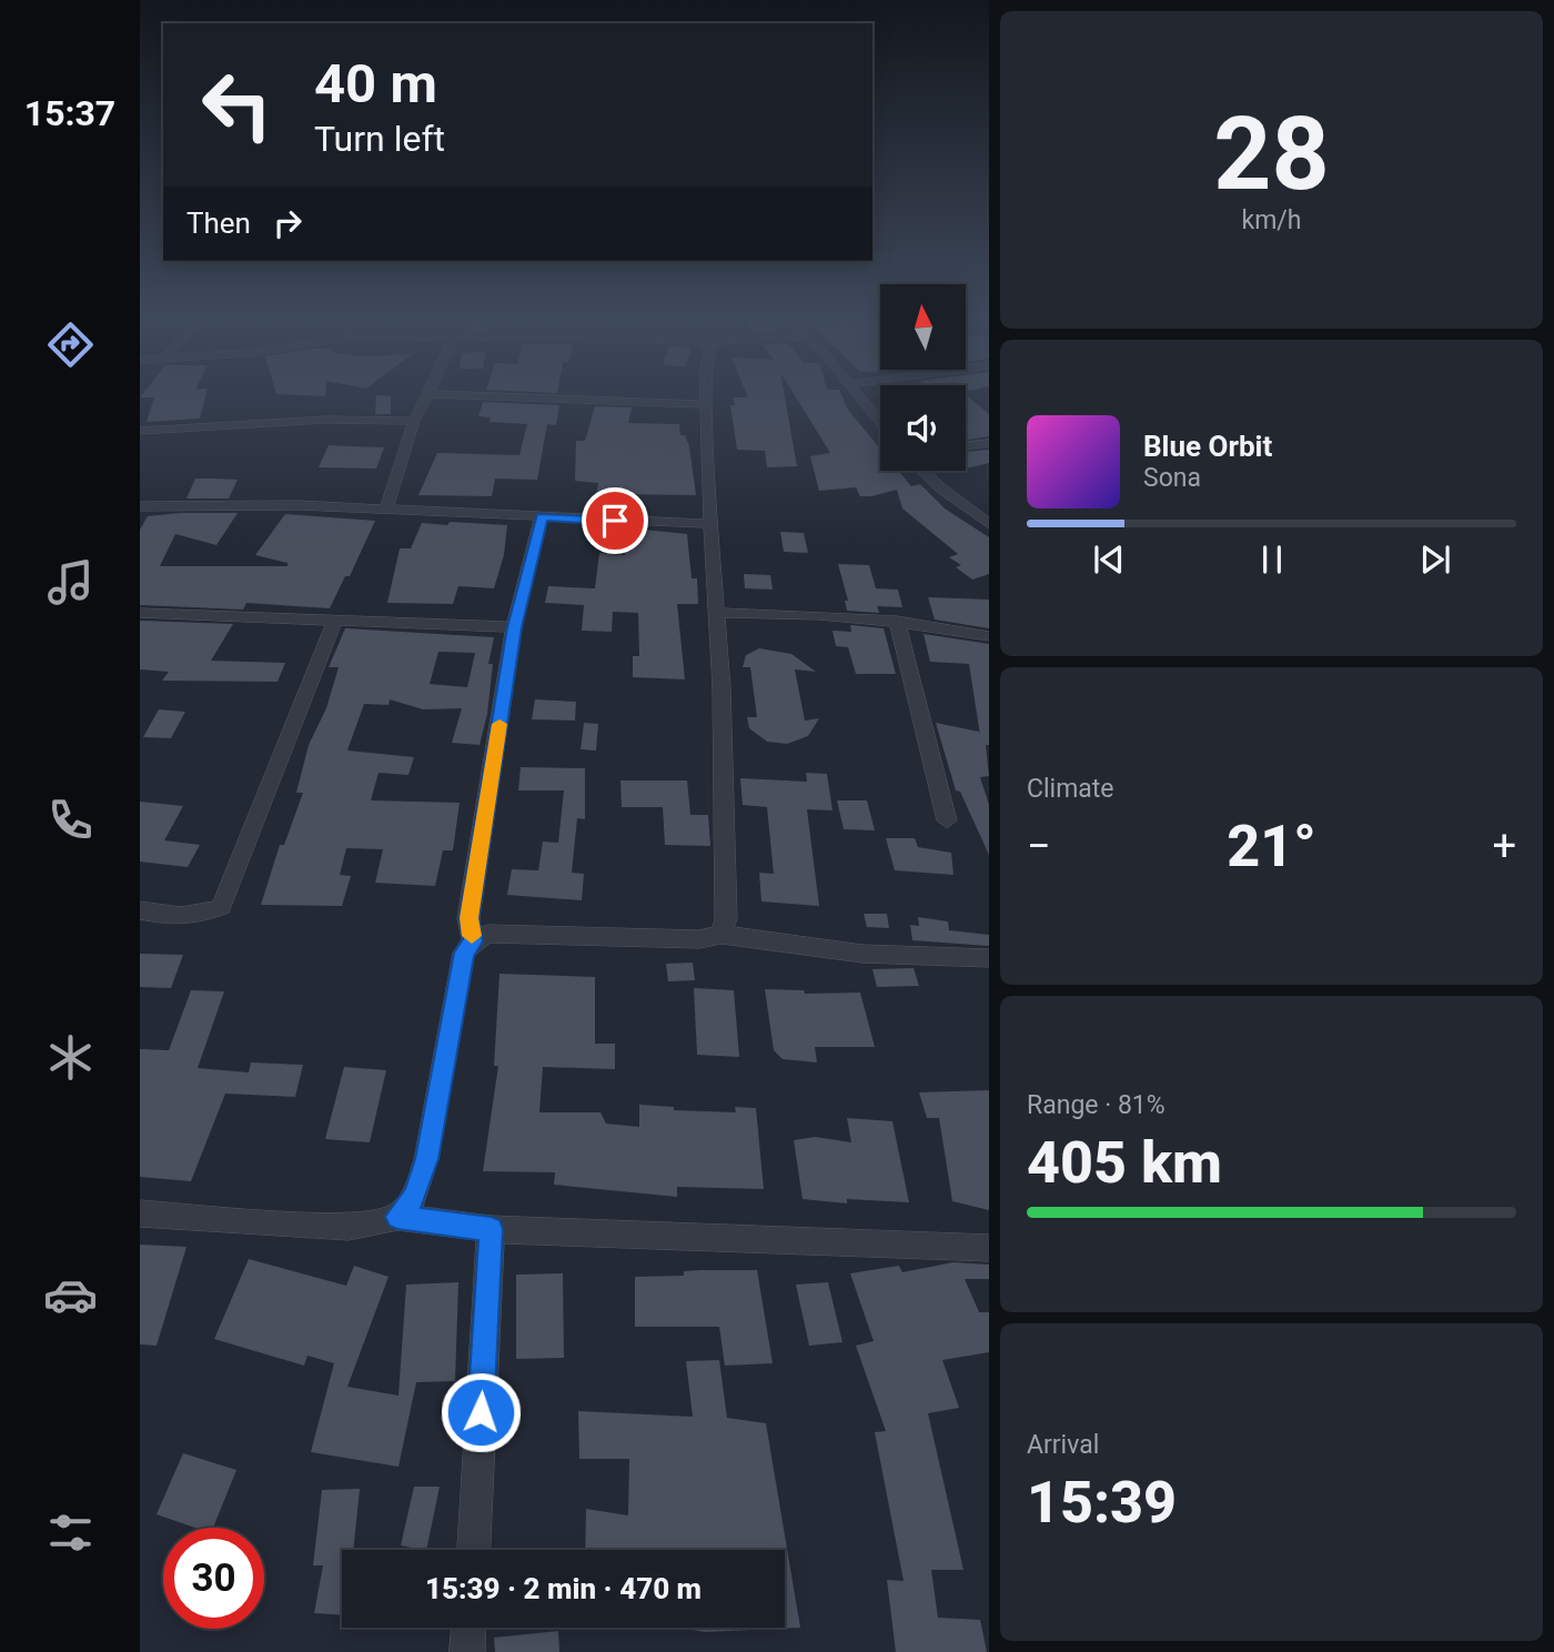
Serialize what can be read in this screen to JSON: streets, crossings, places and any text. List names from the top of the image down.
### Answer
{
  "north": "top",
  "page": {
    "tabs": "15:37",
    "tile": [
      ["28", "km/h"],
      "Climate",
      ["Range · 81%", "405 km"],
      ["Arrival", "15:39"]
    ],
    "turn": ["40 m", "Turn left"],
    "then": "Then",
    "song": ["Blue Orbit", "Sona"],
    "heat": ["−", "21°", "+"],
    "limit": "30",
    "trip": "15:39 · 2 min · 470 m"
  }
}
